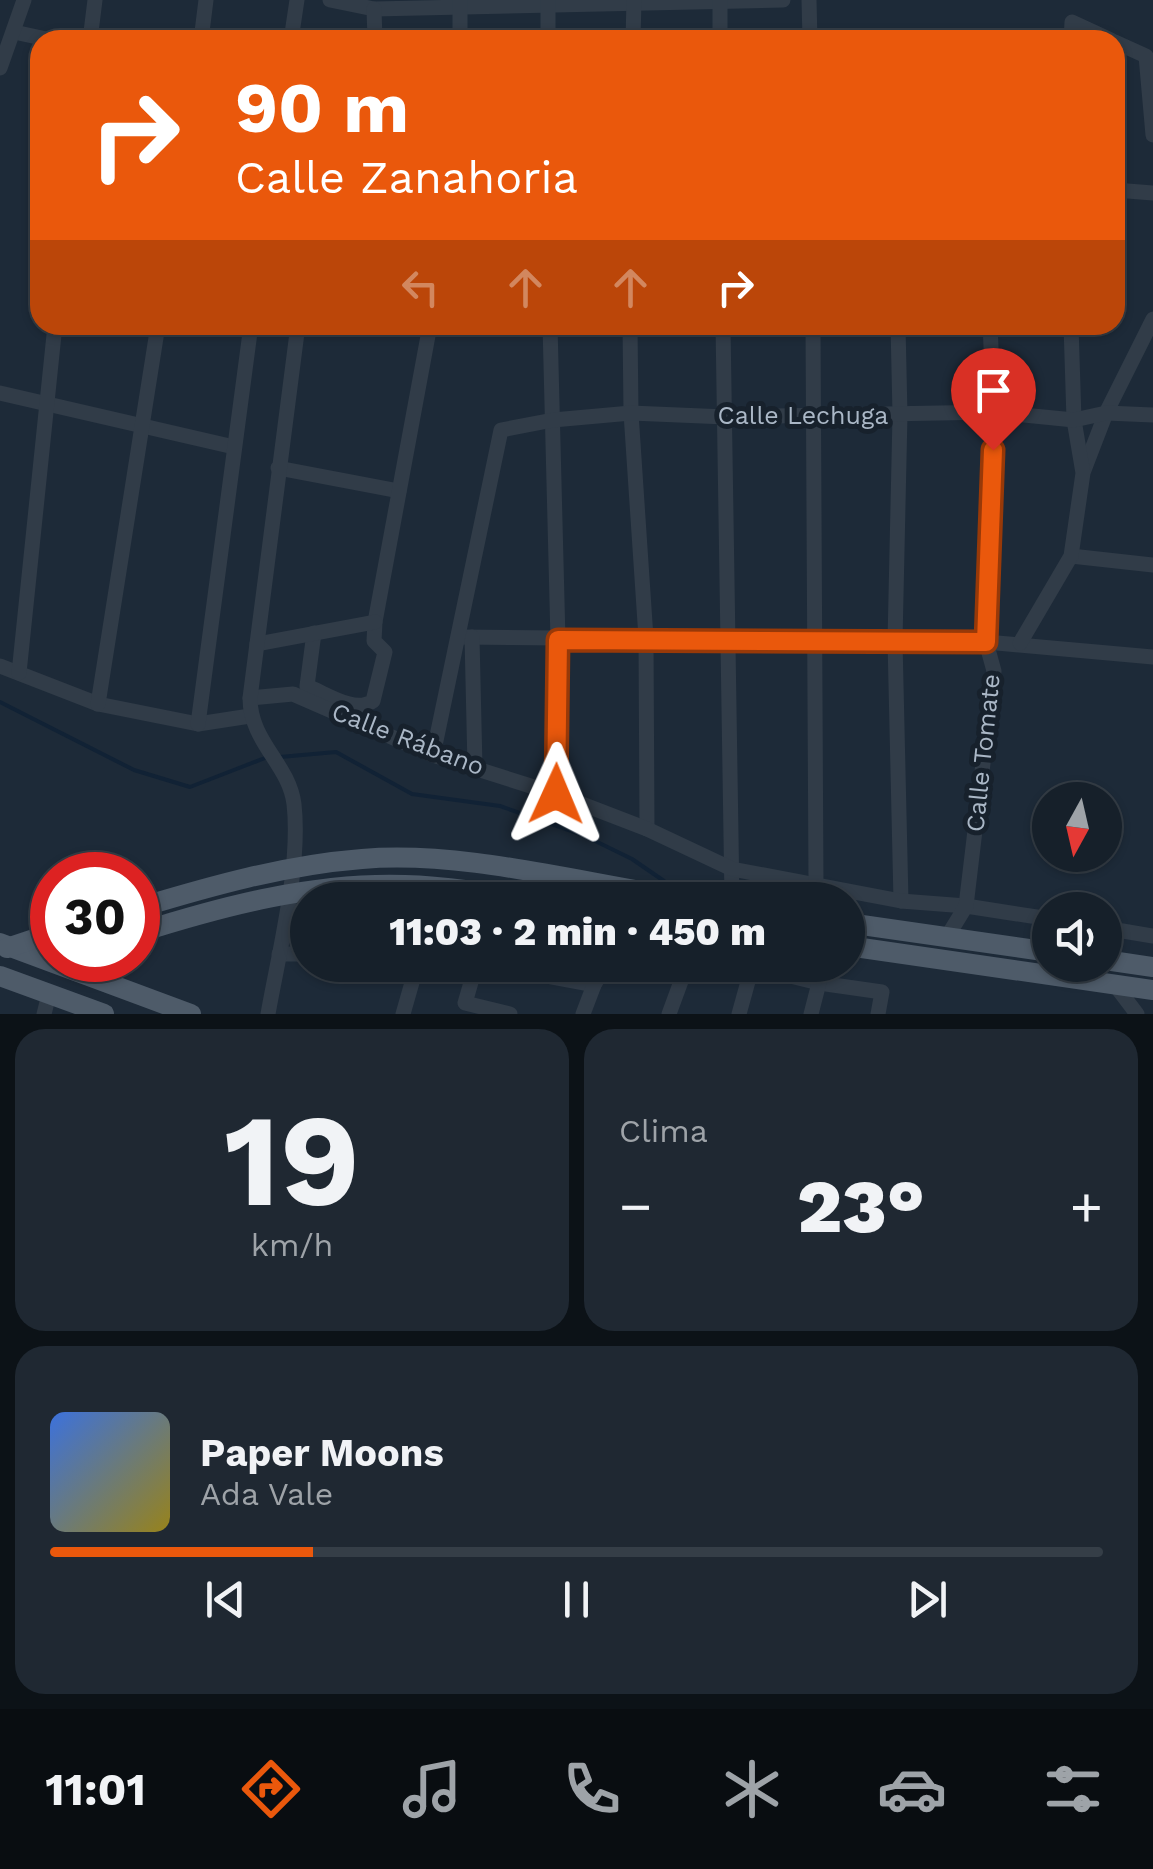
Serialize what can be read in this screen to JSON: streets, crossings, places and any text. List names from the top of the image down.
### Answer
{
  "streets": {
    "street": ["Calle Lechuga", "Calle Rábano", "Calle Tomate"]
  },
  "crossings": [
    ["Calle Lechuga", "Calle Tomate"],
    ["Calle Rábano", "Calle Tomate"]
  ],
  "north": "bottom",
  "page": {
    "turn": ["90 m", "Calle Zanahoria"],
    "limit": "30",
    "trip": "11:03 · 2 min · 450 m",
    "tile": [
      ["19", "km/h"],
      "Clima"
    ],
    "heat": ["−", "23°", "+"],
    "song": ["Paper Moons", "Ada Vale"],
    "tabs": "11:01"
  }
}
